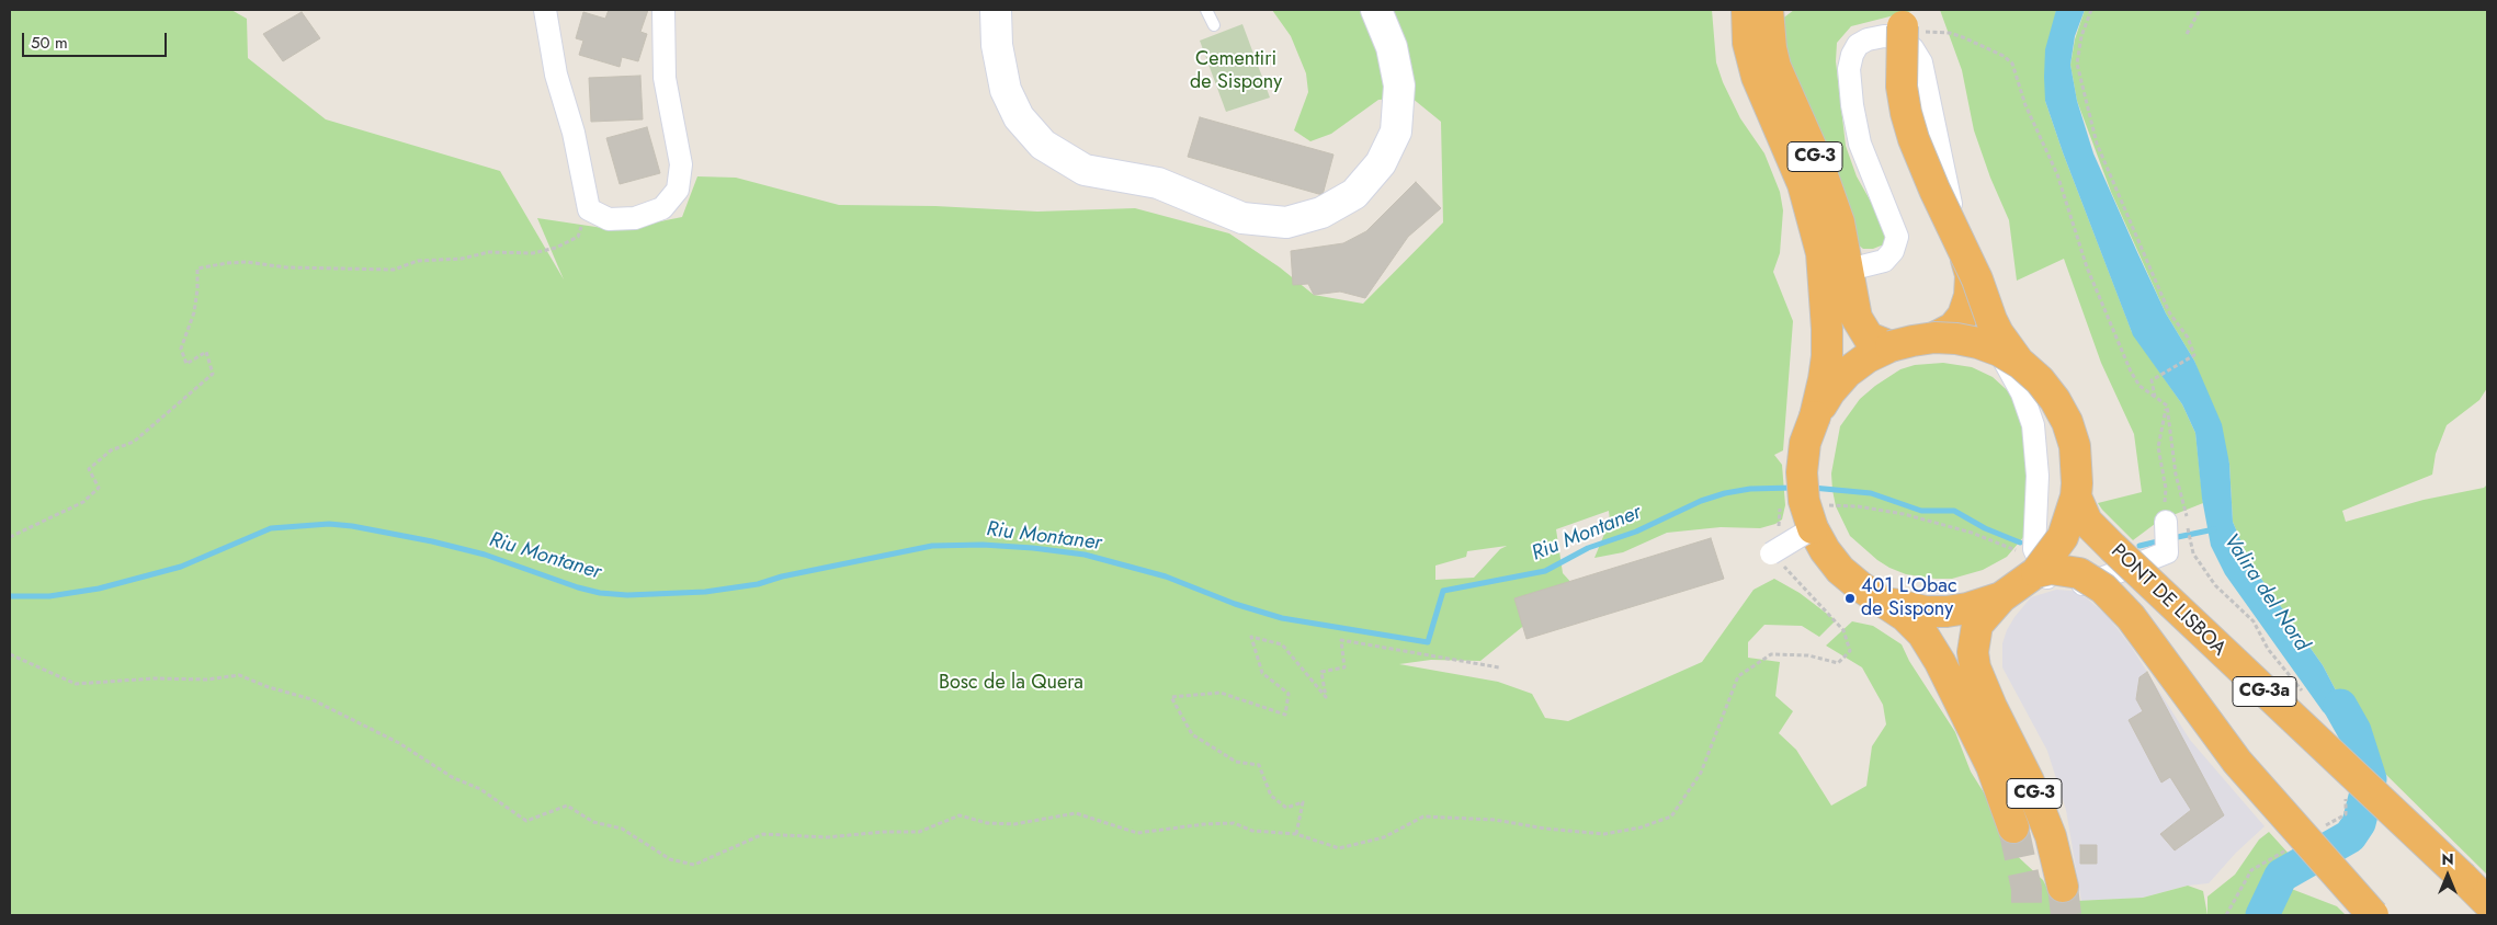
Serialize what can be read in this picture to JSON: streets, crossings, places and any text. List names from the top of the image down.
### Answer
{
  "streets": {
    "highway": ["CG-3", "PONT DE LISBOA", "CG-3a"]
  },
  "crossings": [
    ["CG-3", "PONT DE LISBOA"]
  ],
  "water": ["Riu Montaner", "Valira del Nord"],
  "parks": ["Cementiri de Sispony", "Bosc de la Quera"],
  "places": ["401 L'Obac de Sispony"],
  "scale_bar": "50 m",
  "north": "top"
}
